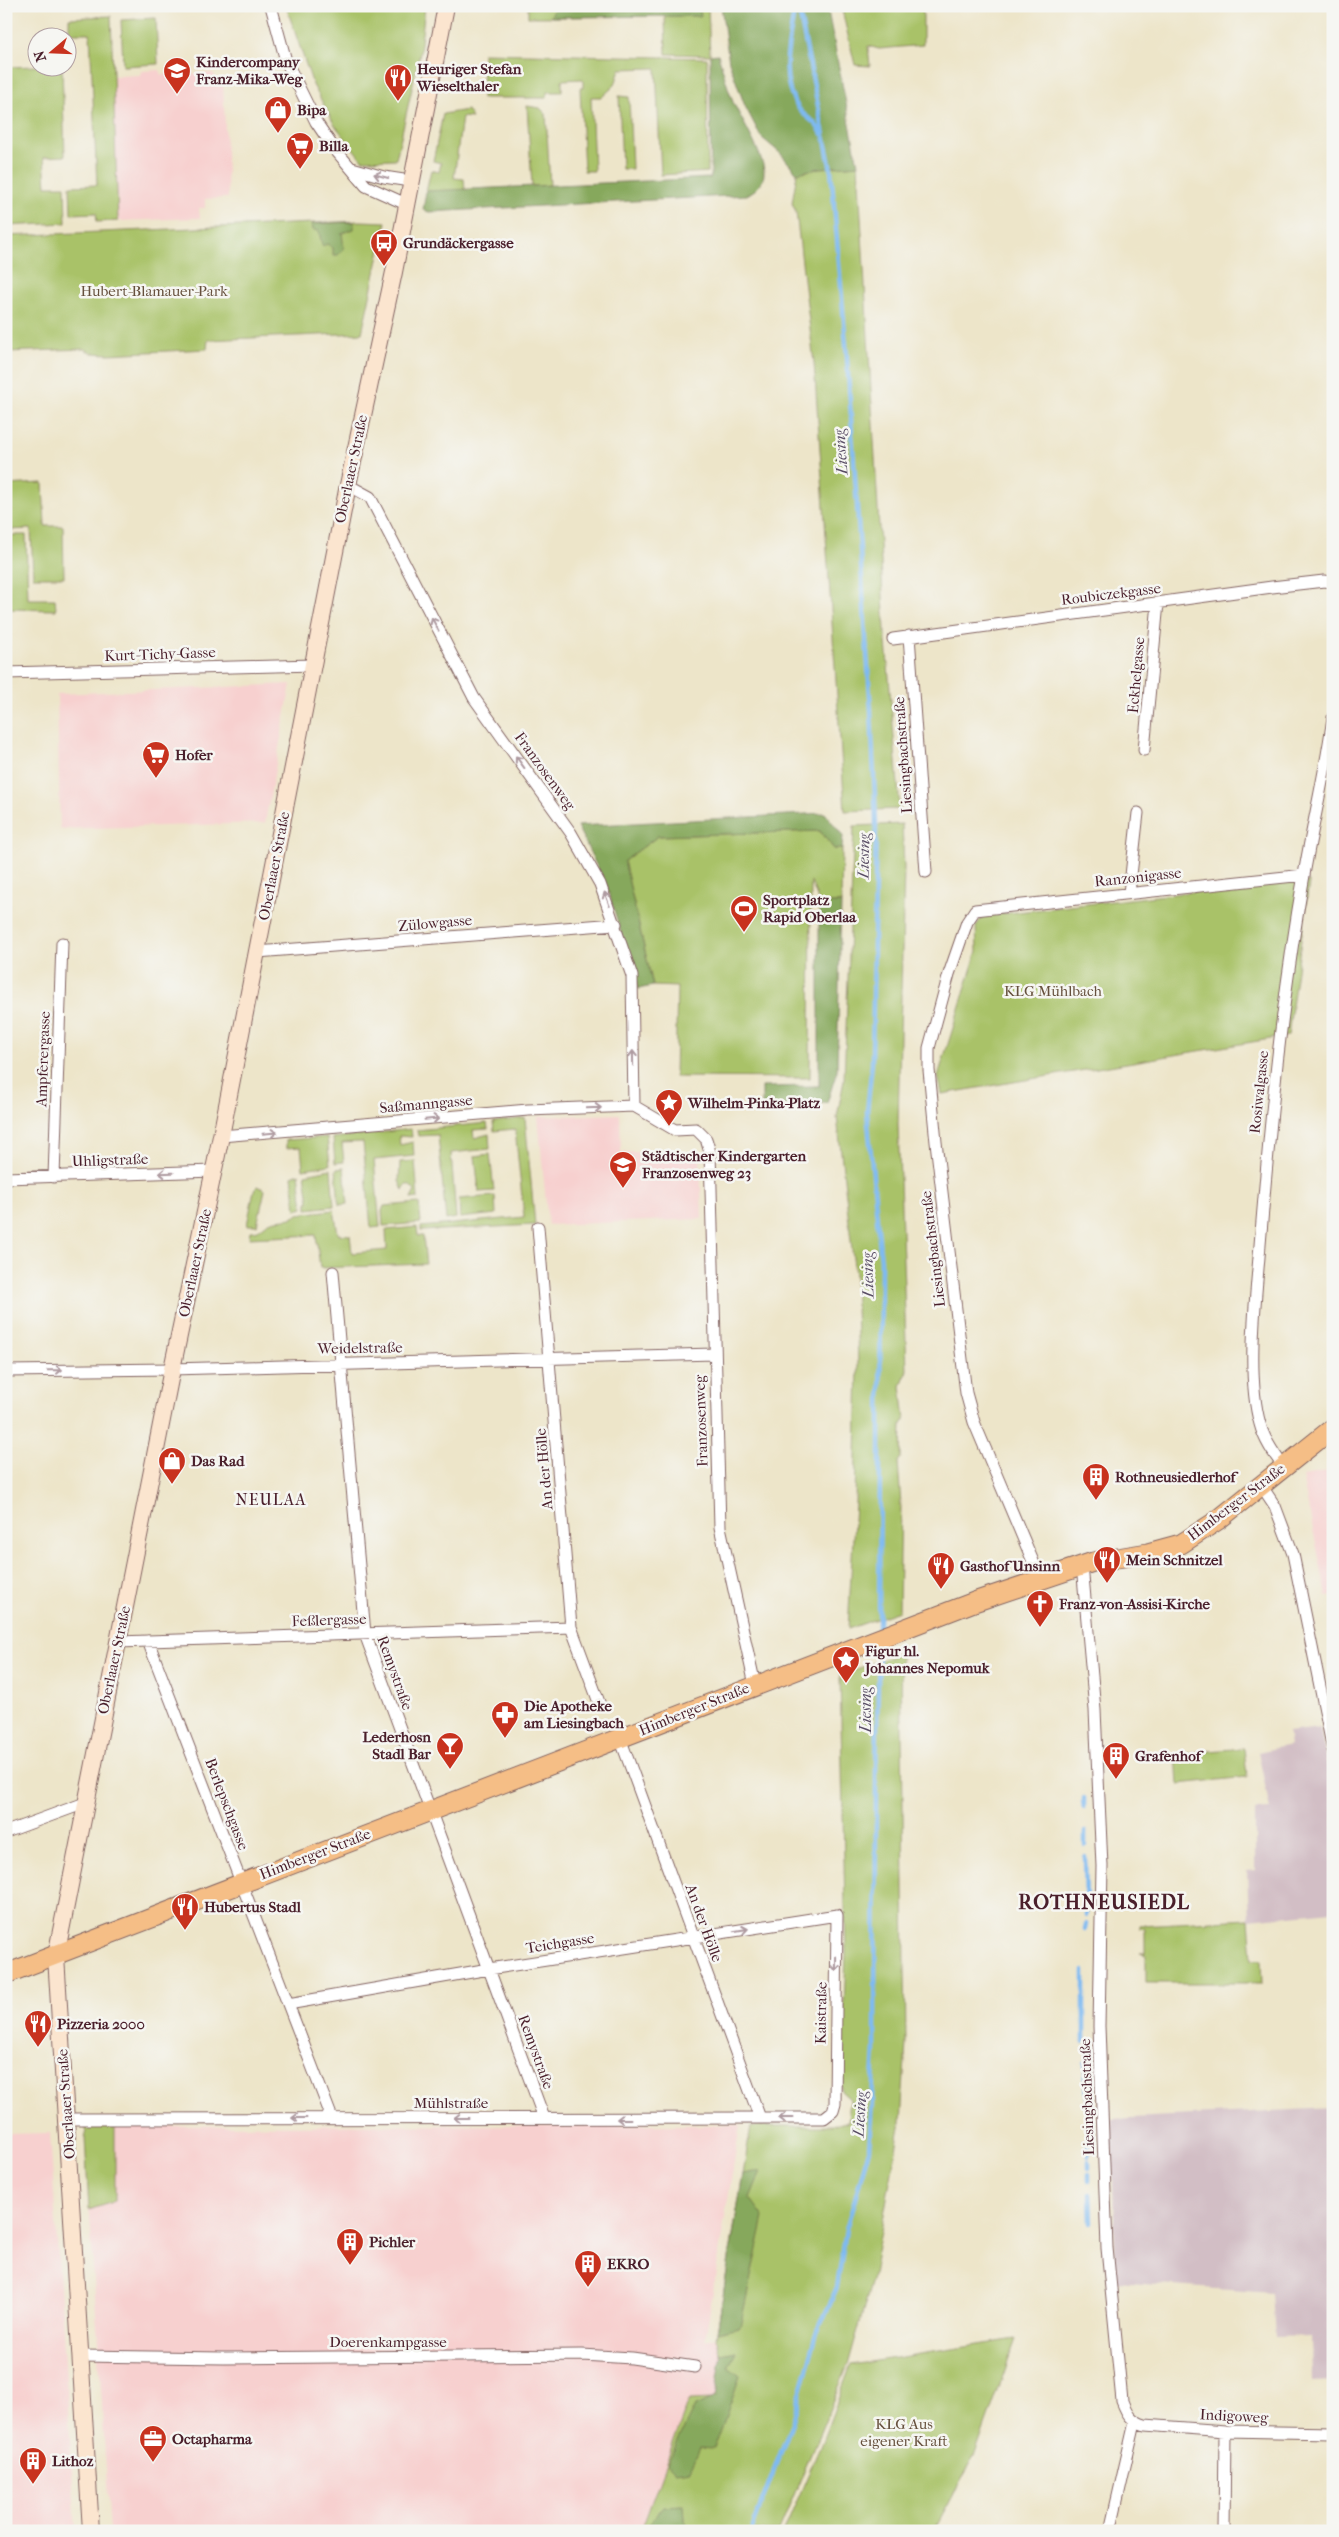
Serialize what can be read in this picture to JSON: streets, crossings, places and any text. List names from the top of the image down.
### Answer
{
  "streets": {
    "main road": ["Oberlaaer Straße", "Himberger Straße"],
    "street": [
      "Roubiczekgasse",
      "Kurt-Tichy-Gasse",
      "Eckhelgasse",
      "Liesingbachstraße",
      "Franzosenweg",
      "Ranzonigasse",
      "Zülowgasse",
      "Ampferergasse",
      "Rosiwalgasse",
      "Saßmanngasse",
      "Uhligstraße",
      "Weidelstraße",
      "An der Hölle",
      "Feßlergasse",
      "Remystraße",
      "Berlepschgasse",
      "Teichgasse",
      "Kaistraße",
      "Mühlstraße",
      "Doerenkampgasse",
      "Indigoweg"
    ]
  },
  "crossings": [
    ["Oberlaaer Straße", "Kurt-Tichy-Gasse"],
    ["Oberlaaer Straße", "Franzosenweg"],
    ["Oberlaaer Straße", "Zülowgasse"],
    ["Oberlaaer Straße", "Saßmanngasse"],
    ["Oberlaaer Straße", "Uhligstraße"],
    ["Oberlaaer Straße", "Weidelstraße"],
    ["Oberlaaer Straße", "Himberger Straße"],
    ["Oberlaaer Straße", "Feßlergasse"],
    ["Oberlaaer Straße", "Mühlstraße"],
    ["Oberlaaer Straße", "Doerenkampgasse"],
    ["Roubiczekgasse", "Eckhelgasse"],
    ["Roubiczekgasse", "Liesingbachstraße"],
    ["Liesingbachstraße", "Ranzonigasse"],
    ["Liesingbachstraße", "Himberger Straße"],
    ["Liesingbachstraße", "Indigoweg"],
    ["Franzosenweg", "Zülowgasse"],
    ["Franzosenweg", "Saßmanngasse"],
    ["Franzosenweg", "Weidelstraße"],
    ["Franzosenweg", "Himberger Straße"],
    ["Ranzonigasse", "Rosiwalgasse"],
    ["Ampferergasse", "Uhligstraße"],
    ["Rosiwalgasse", "Himberger Straße"],
    ["Weidelstraße", "An der Hölle"],
    ["Weidelstraße", "Remystraße"],
    ["An der Hölle", "Himberger Straße"],
    ["An der Hölle", "Feßlergasse"],
    ["An der Hölle", "Teichgasse"],
    ["An der Hölle", "Mühlstraße"],
    ["Himberger Straße", "Remystraße"],
    ["Himberger Straße", "Berlepschgasse"],
    ["Feßlergasse", "Remystraße"],
    ["Feßlergasse", "Berlepschgasse"],
    ["Remystraße", "Teichgasse"],
    ["Remystraße", "Mühlstraße"],
    ["Berlepschgasse", "Teichgasse"],
    ["Berlepschgasse", "Mühlstraße"],
    ["Teichgasse", "Kaistraße"],
    ["Kaistraße", "Mühlstraße"]
  ],
  "one_way": [
    "Franzosenweg",
    "Saßmanngasse",
    "Uhligstraße",
    "Kaistraße",
    "Mühlstraße"
  ],
  "districts": ["NEULAA", "ROTHNEUSIEDL"],
  "water": ["Liesing"],
  "parks": ["Hubert-Blamauer-Park", "KLG Mühlbach", "KLG Aus eigener Kraft"],
  "places": {
    "school or university": ["Kindercompany Franz-Mika-Weg", "Städtischer Kindergarten Franzosenweg 23"],
    "restaurant": [
      "Heuriger Stefan Wieselthaler",
      "Mein Schnitzel",
      "Gasthof Unsinn",
      "Hubertus Stadl",
      "Pizzeria 2000"
    ],
    "shop": ["Bipa", "Das Rad"],
    "supermarket": ["Billa", "Hofer"],
    "bus stop": ["Grundäckergasse"],
    "sports": ["Sportplatz Rapid Oberlaa"],
    "place": ["Wilhelm-Pinka-Platz", "Figur hl. Johannes Nepomuk"],
    "building": [
      "Rothneusiedlerhof",
      "Grafenhof",
      "Pichler",
      "EKRO",
      "Lithoz"
    ],
    "church": ["Franz-von-Assisi-Kirche"],
    "pharmacy": ["Die Apotheke am Liesingbach"],
    "bar": ["Lederhosn Stadl Bar"],
    "office": ["Octapharma"]
  },
  "north": "left"
}
